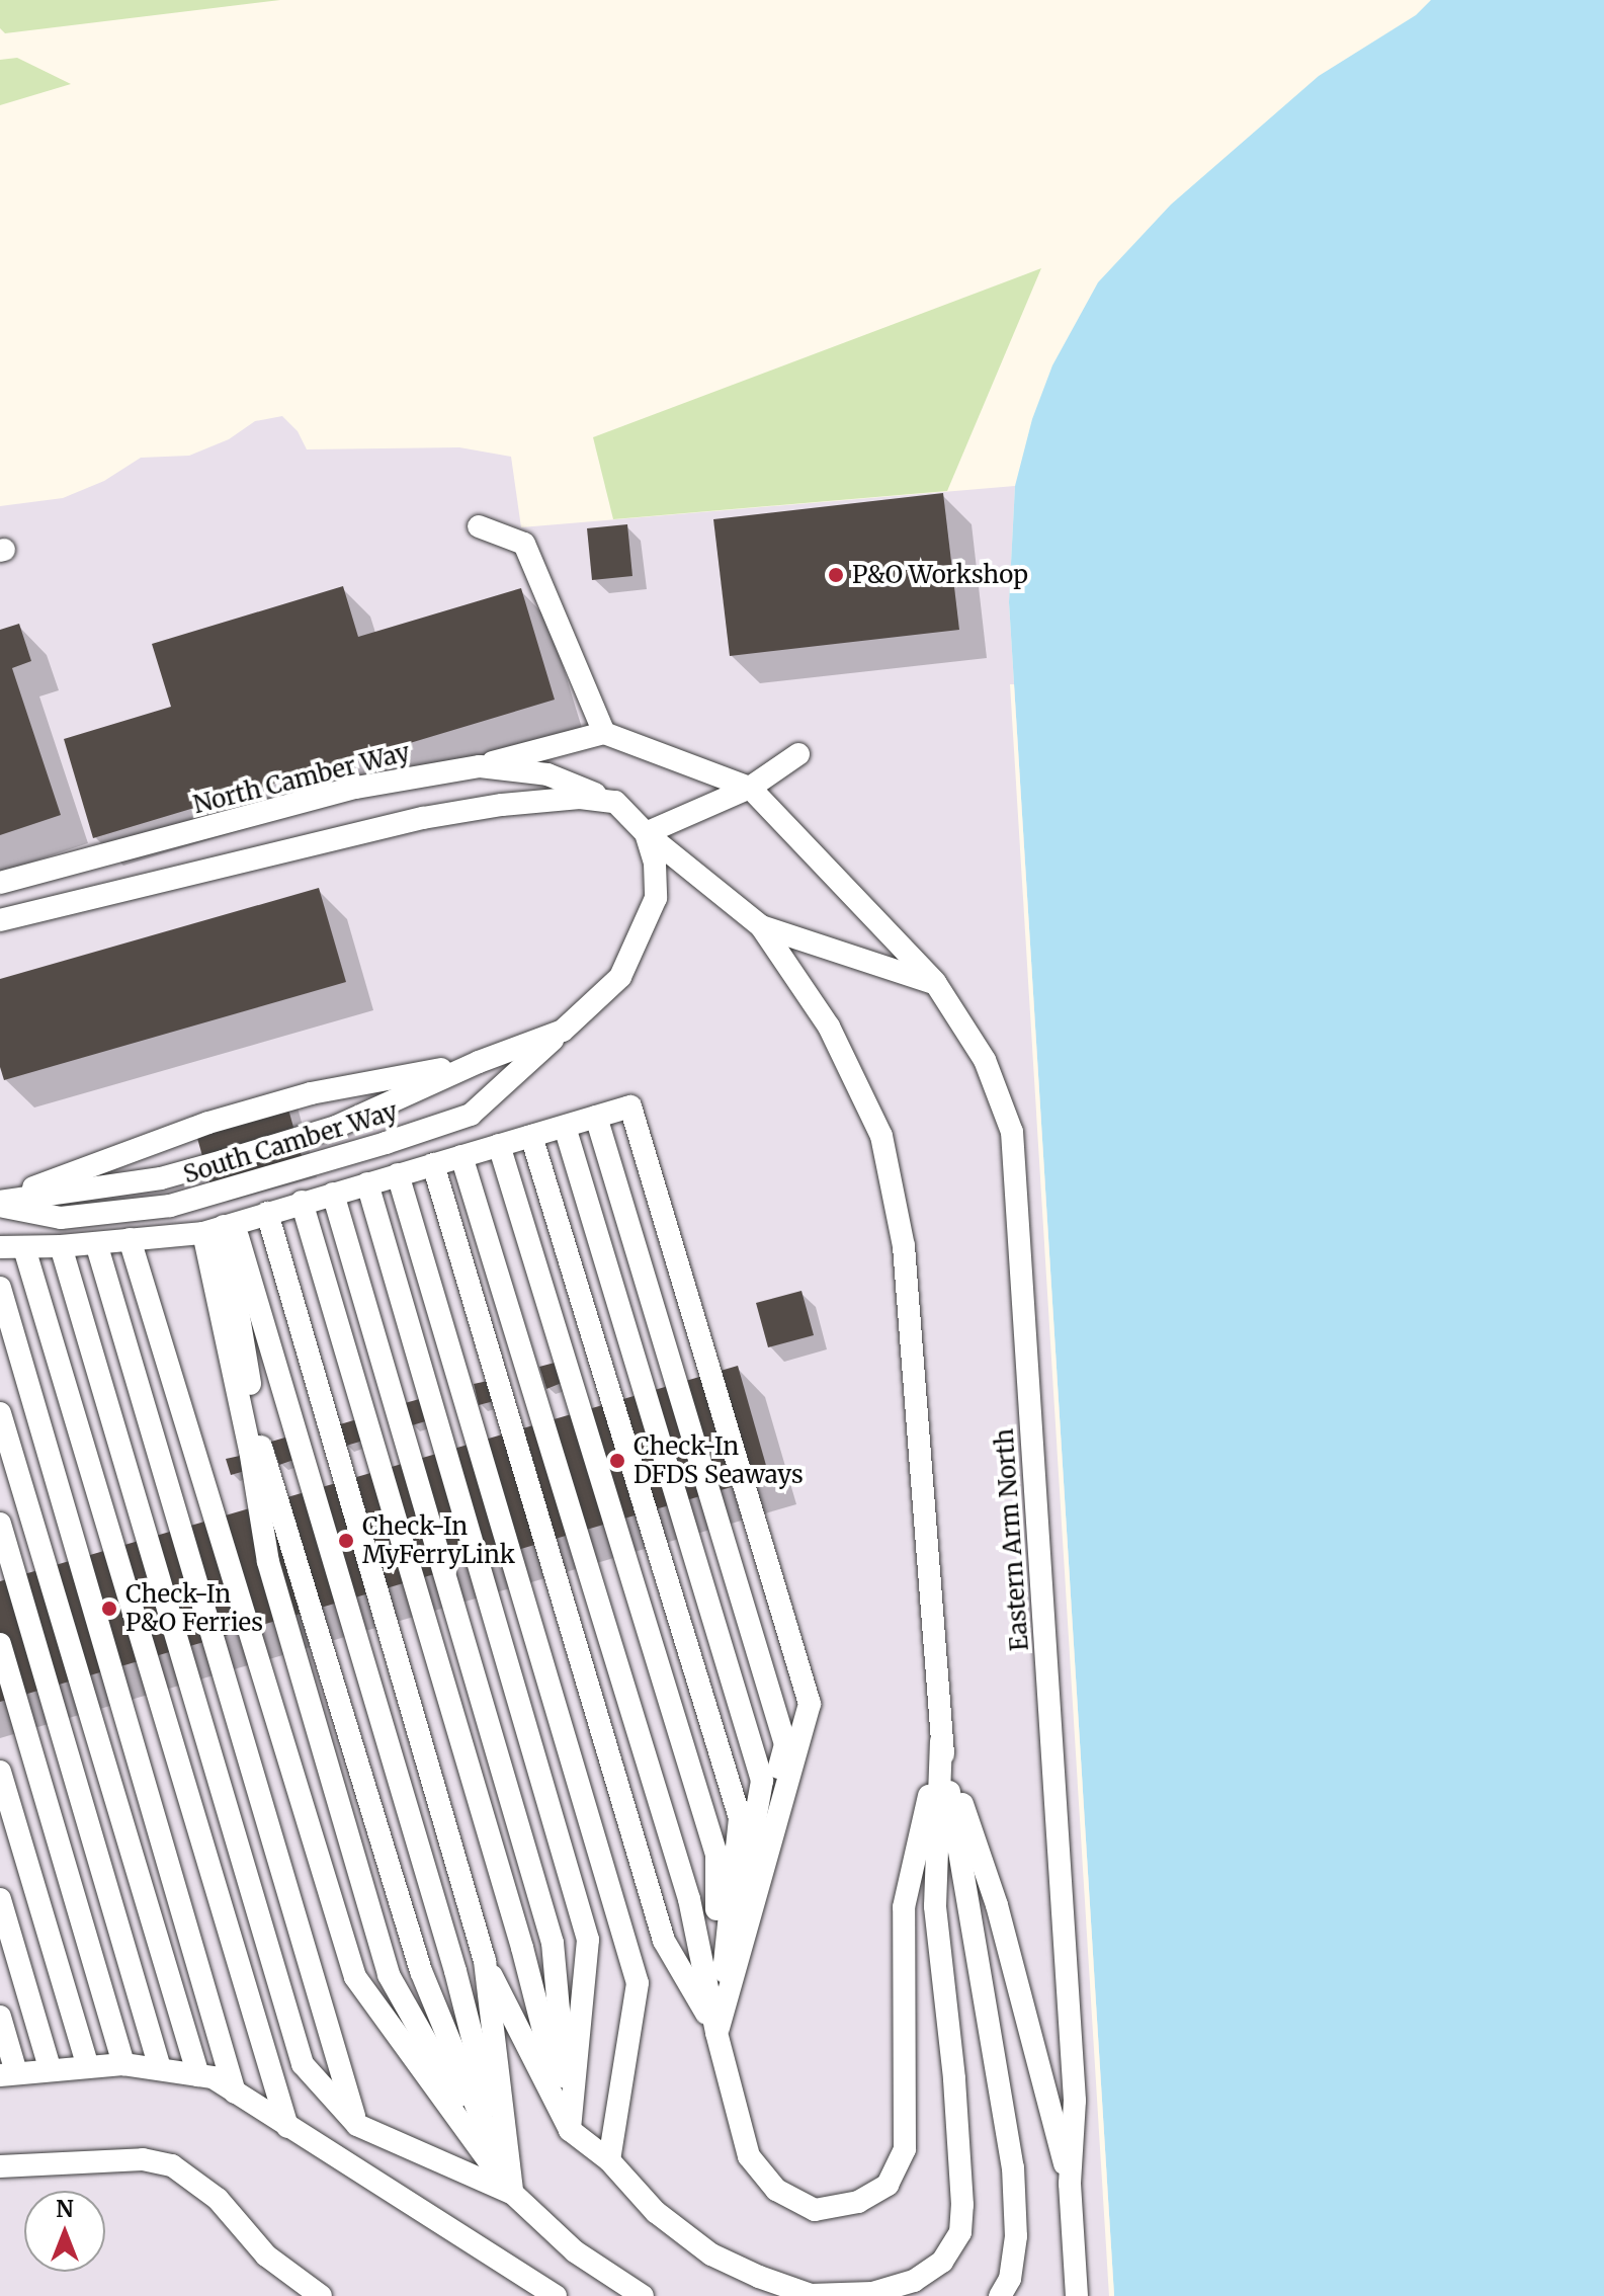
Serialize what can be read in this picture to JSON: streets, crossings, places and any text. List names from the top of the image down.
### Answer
{
  "streets": {
    "lane": ["North Camber Way", "South Camber Way", "Eastern Arm North"]
  },
  "places": [
    "P&O Workshop",
    "Check-In DFDS Seaways",
    "Check-In MyFerryLink",
    "Check-In P&O Ferries"
  ],
  "north": "top"
}
